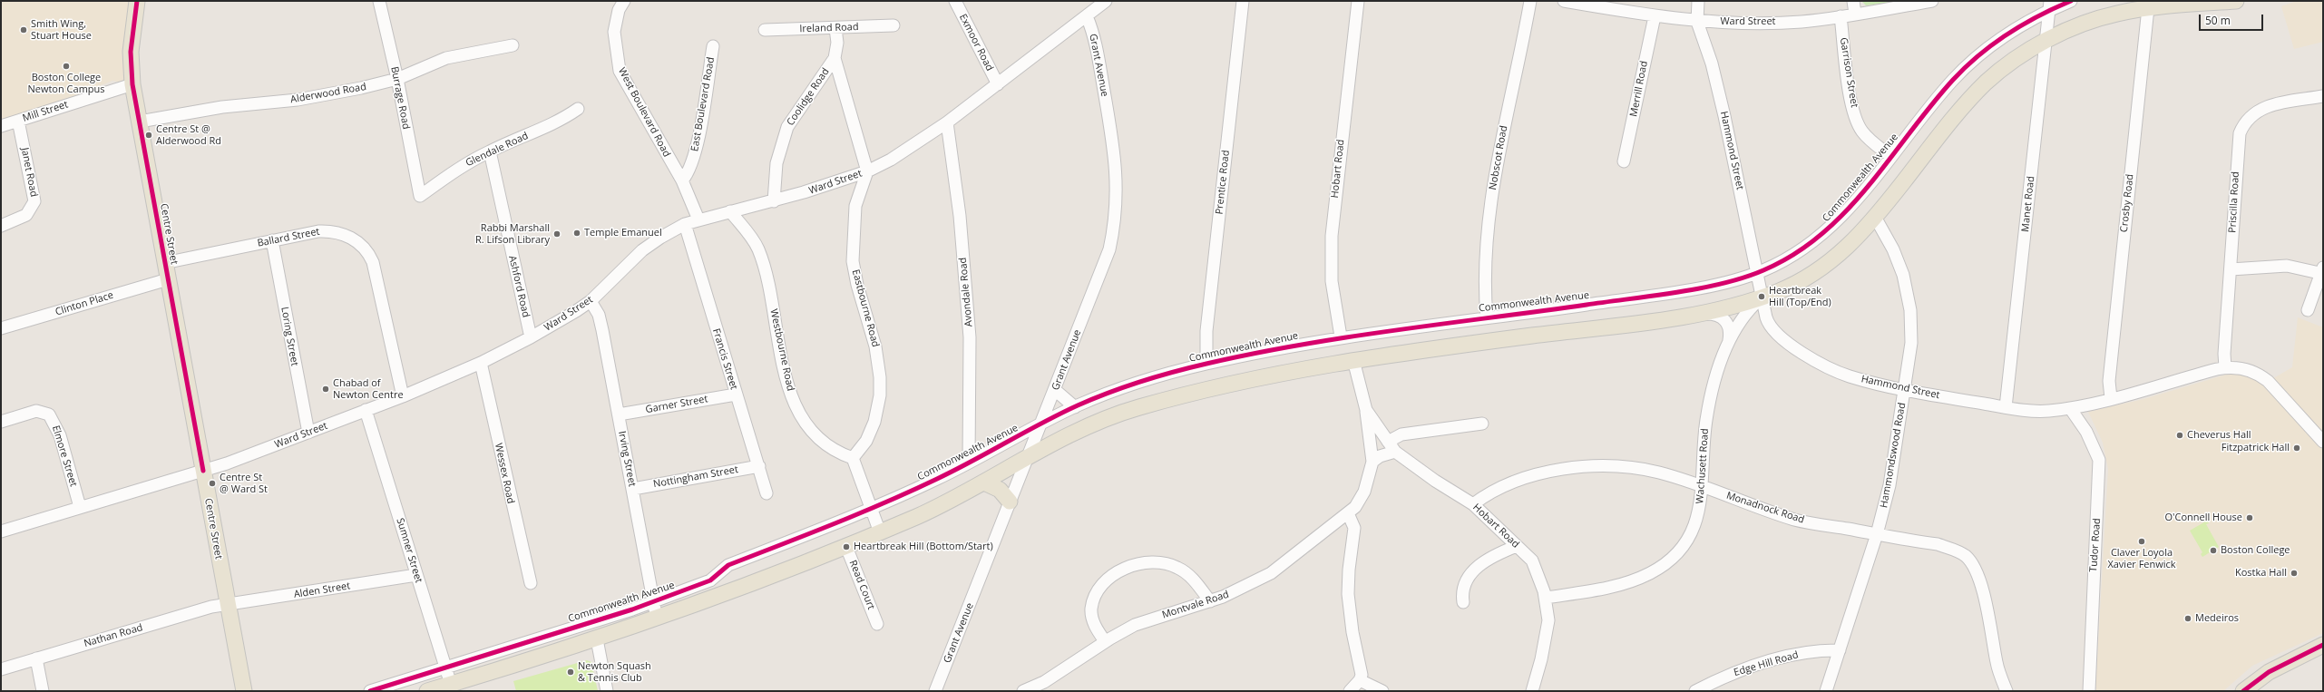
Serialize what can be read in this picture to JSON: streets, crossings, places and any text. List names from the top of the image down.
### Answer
{
  "streets": {
    "main road": ["Centre Street"],
    "street": [
      "Ward Street",
      "Ireland Road",
      "Exmoor Road",
      "Grant Avenue",
      "Garrison Street",
      "Merrill Road",
      "Alderwood Road",
      "Coolidge Road",
      "Burrage Road",
      "East Boulevard Road",
      "Mill Street",
      "West Boulevard Road",
      "Glendale Road",
      "Hammond Street",
      "Nobscot Road",
      "Hobart Road",
      "Janet Road",
      "Commonwealth Avenue",
      "Prentice Road",
      "Priscilla Road",
      "Crosby Road",
      "Manet Road",
      "Ballard Street",
      "Ashford Road",
      "Avondale Road",
      "Clinton Place",
      "Eastbourne Road",
      "Loring Street",
      "Westbourne Road",
      "Francis Street",
      "Garner Street",
      "Hammondswood Road",
      "Elmore Street",
      "Irving Street",
      "Wachusett Road",
      "Wessex Road",
      "Nottingham Street",
      "Monadnock Road",
      "Tudor Road",
      "Sumner Street",
      "Read Court",
      "Alden Street",
      "Montvale Road",
      "Nathan Road",
      "Edge Hill Road"
    ]
  },
  "crossings": [
    ["Ward Street", "Exmoor Road"],
    ["Ward Street", "Grant Avenue"],
    ["Ward Street", "Garrison Street"],
    ["Ward Street", "Merrill Road"],
    ["Ward Street", "Coolidge Road"],
    ["Ward Street", "West Boulevard Road"],
    ["Ward Street", "Hammond Street"],
    ["Ward Street", "Centre Street"],
    ["Ward Street", "Ballard Street"],
    ["Ward Street", "Ashford Road"],
    ["Ward Street", "Avondale Road"],
    ["Ward Street", "Eastbourne Road"],
    ["Ward Street", "Loring Street"],
    ["Ward Street", "Westbourne Road"],
    ["Ward Street", "Francis Street"],
    ["Ward Street", "Elmore Street"],
    ["Ward Street", "Irving Street"],
    ["Ward Street", "Wessex Road"],
    ["Ward Street", "Sumner Street"],
    ["Grant Avenue", "Commonwealth Avenue"],
    ["Garrison Street", "Commonwealth Avenue"],
    ["Alderwood Road", "Burrage Road"],
    ["Alderwood Road", "Centre Street"],
    ["Burrage Road", "Glendale Road"],
    ["East Boulevard Road", "West Boulevard Road"],
    ["Mill Street", "Janet Road"],
    ["Mill Street", "Centre Street"],
    ["Glendale Road", "Ashford Road"],
    ["Hammond Street", "Commonwealth Avenue"],
    ["Hammond Street", "Priscilla Road"],
    ["Hammond Street", "Crosby Road"],
    ["Hammond Street", "Manet Road"],
    ["Hammond Street", "Hammondswood Road"],
    ["Hammond Street", "Wachusett Road"],
    ["Hammond Street", "Tudor Road"],
    ["Nobscot Road", "Commonwealth Avenue"],
    ["Hobart Road", "Commonwealth Avenue"],
    ["Hobart Road", "Wachusett Road"],
    ["Hobart Road", "Monadnock Road"],
    ["Hobart Road", "Montvale Road"],
    ["Commonwealth Avenue", "Prentice Road"],
    ["Commonwealth Avenue", "Manet Road"],
    ["Commonwealth Avenue", "Avondale Road"],
    ["Commonwealth Avenue", "Irving Street"],
    ["Commonwealth Avenue", "Sumner Street"],
    ["Centre Street", "Ballard Street"],
    ["Centre Street", "Clinton Place"],
    ["Centre Street", "Alden Street"],
    ["Centre Street", "Nathan Road"],
    ["Ballard Street", "Loring Street"],
    ["Eastbourne Road", "Westbourne Road"],
    ["Francis Street", "Garner Street"],
    ["Francis Street", "Nottingham Street"],
    ["Garner Street", "Irving Street"],
    ["Hammondswood Road", "Monadnock Road"],
    ["Hammondswood Road", "Edge Hill Road"],
    ["Irving Street", "Nottingham Street"],
    ["Wachusett Road", "Monadnock Road"],
    ["Sumner Street", "Alden Street"],
    ["Alden Street", "Nathan Road"]
  ],
  "places": [
    "Smith Wing, Stuart House",
    "Boston College Newton Campus",
    "Centre St @ Alderwood Rd",
    "Temple Emanuel",
    "Rabbi Marshall R. Lifson Library",
    "Heartbreak Hill (Top/End)",
    "Chabad of Newton Centre",
    "Cheverus Hall",
    "Fitzpatrick Hall",
    "Centre St @ Ward St",
    "O'Connell House",
    "Claver Loyola Xavier Fenwick",
    "Heartbreak Hill (Bottom/Start)",
    "Boston College",
    "Kostka Hall",
    "Medeiros",
    "Newton Squash & Tennis Club"
  ],
  "scale_bar": "50 m"
}
